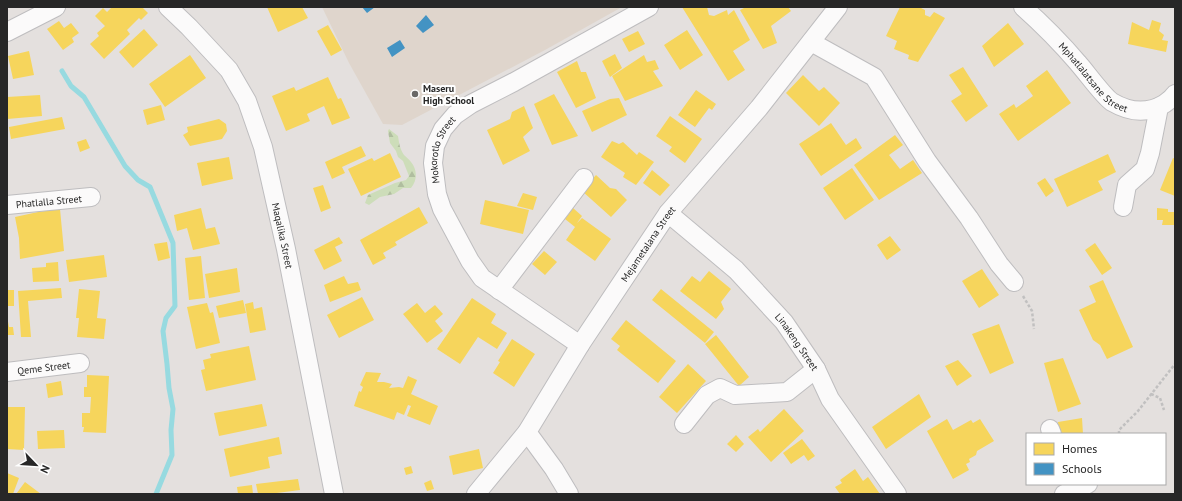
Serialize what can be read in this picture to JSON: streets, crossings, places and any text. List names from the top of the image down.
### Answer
{
  "streets": {
    "street": [
      "Mphatlalatsane Street",
      "Mokorotlo Street",
      "Phatlalla Street",
      "Maqalika Street",
      "Mejametalana Street",
      "Linakeng Street",
      "Qeme Street"
    ]
  },
  "crossings": [
    ["Mokorotlo Street", "Mejametalana Street"],
    ["Mejametalana Street", "Linakeng Street"]
  ],
  "places": ["Maseru High School"],
  "legend": ["Homes", "Schools"],
  "north": "bottom right"
}
